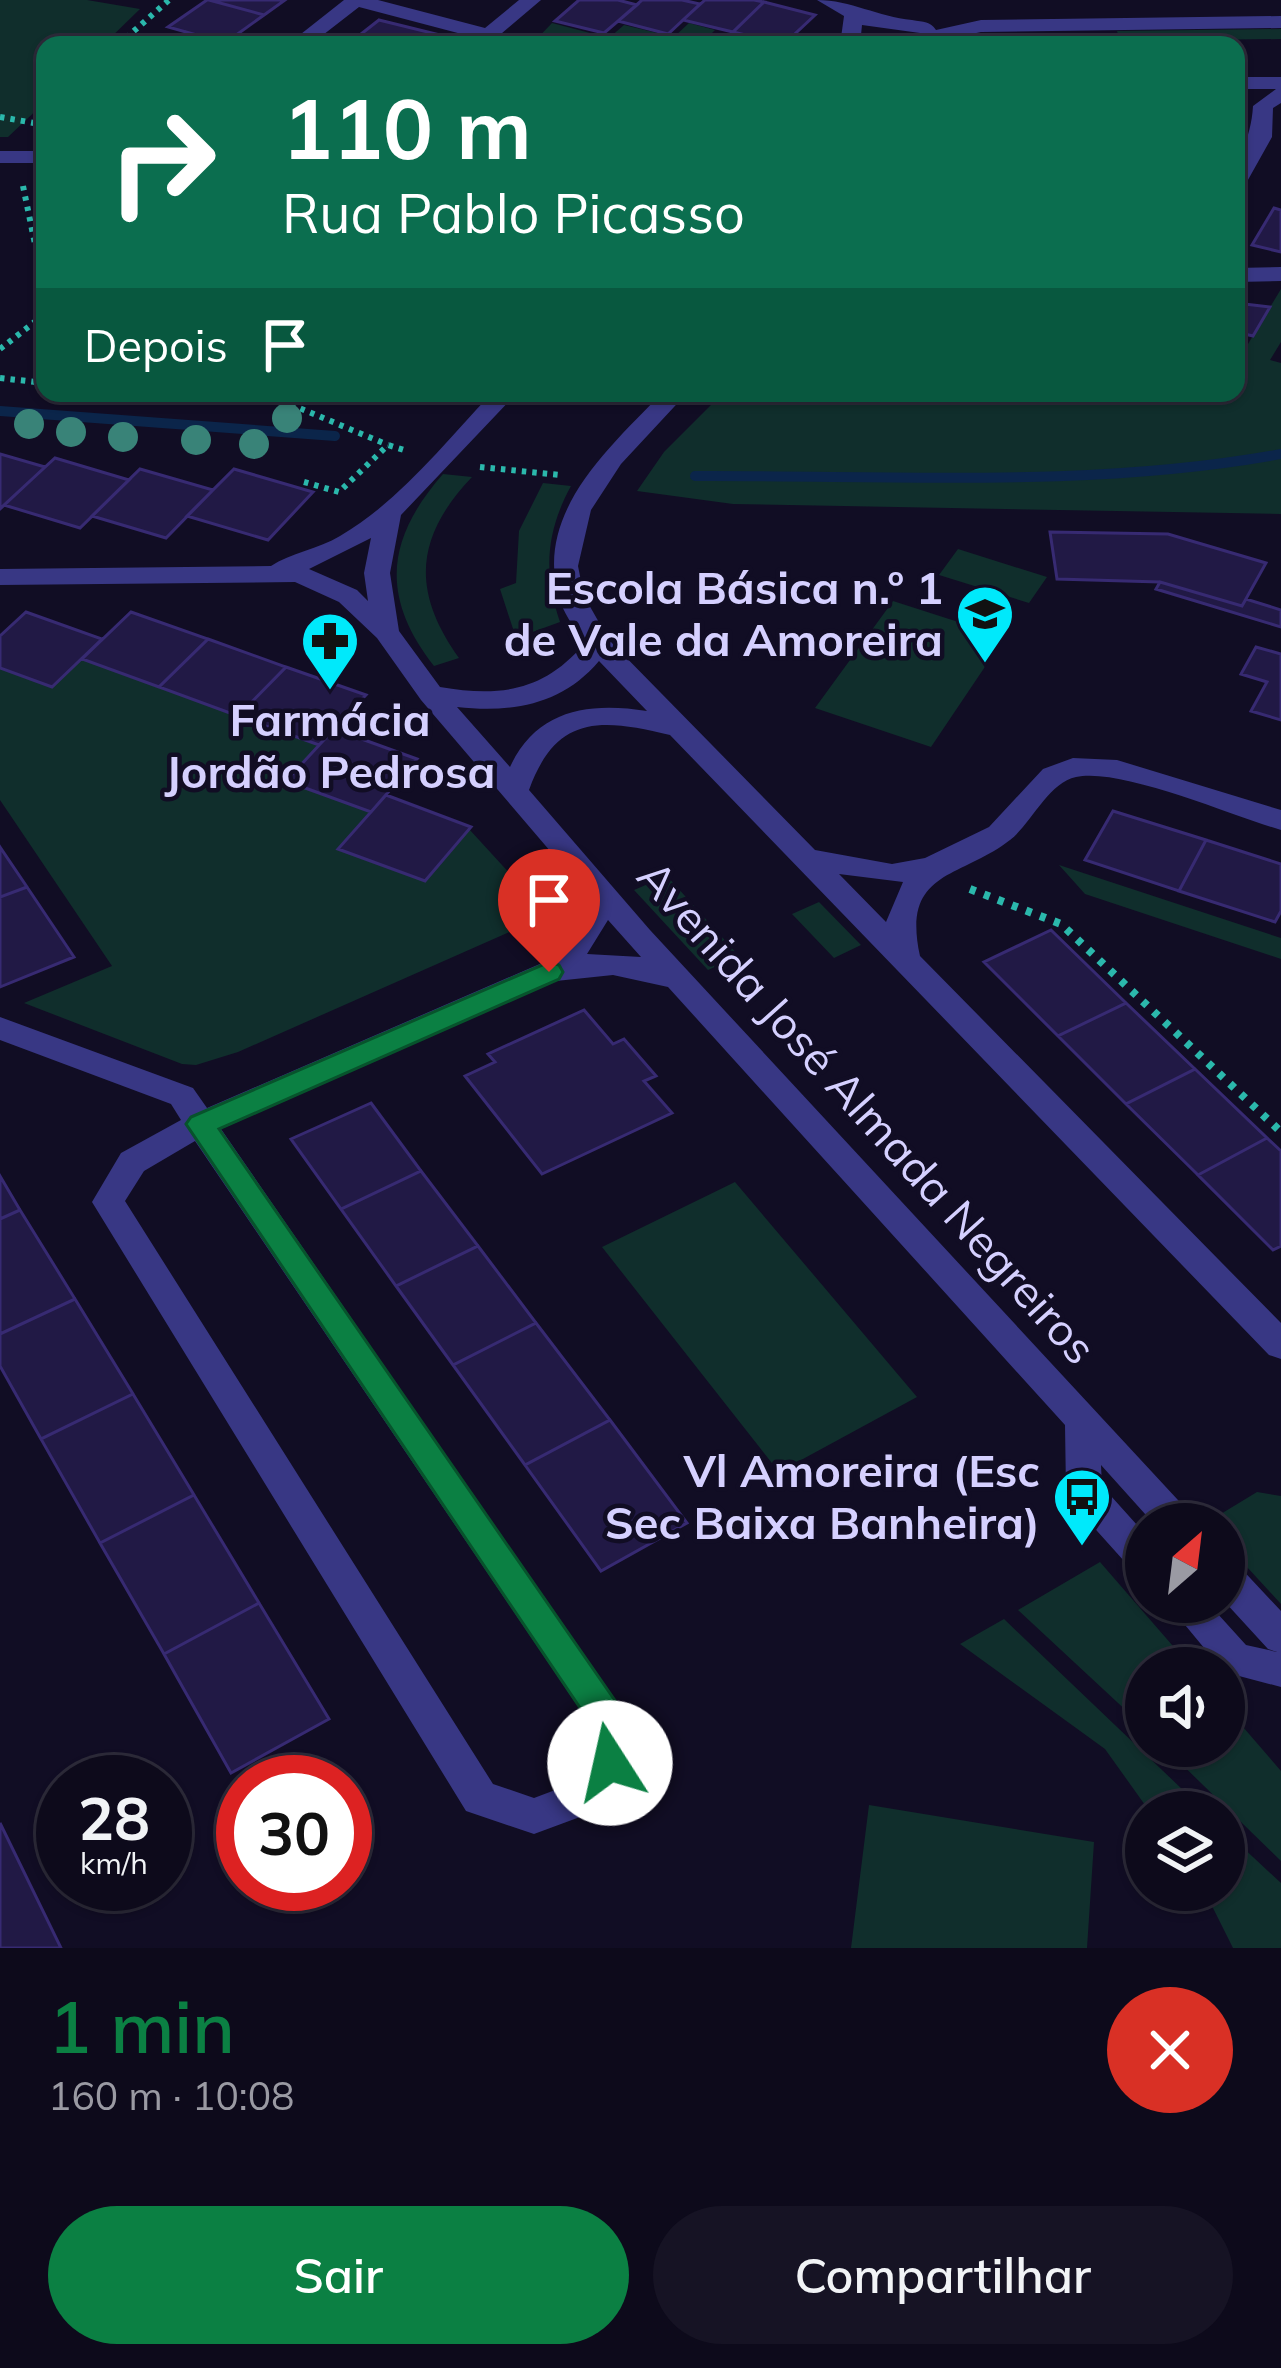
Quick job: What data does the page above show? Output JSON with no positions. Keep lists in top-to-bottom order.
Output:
{
  "streets": {
    "street": ["Avenida José Almada Negreiros"]
  },
  "places": {
    "school or university": ["Escola Básica n.º 1 de Vale da Amoreira"],
    "pharmacy": ["Farmácia Jordão Pedrosa"],
    "bus stop": ["Vl Amoreira (Esc Sec Baixa Banheira)"]
  },
  "north": "top right",
  "page": {
    "turn": ["110 m", "Rua Pablo Picasso"],
    "then": "Depois",
    "speed": "28 km/h",
    "limit": "30",
    "heading": ["1 min", "160 m · 10:08"],
    "buttons": ["Sair", "Compartilhar"]
  }
}
